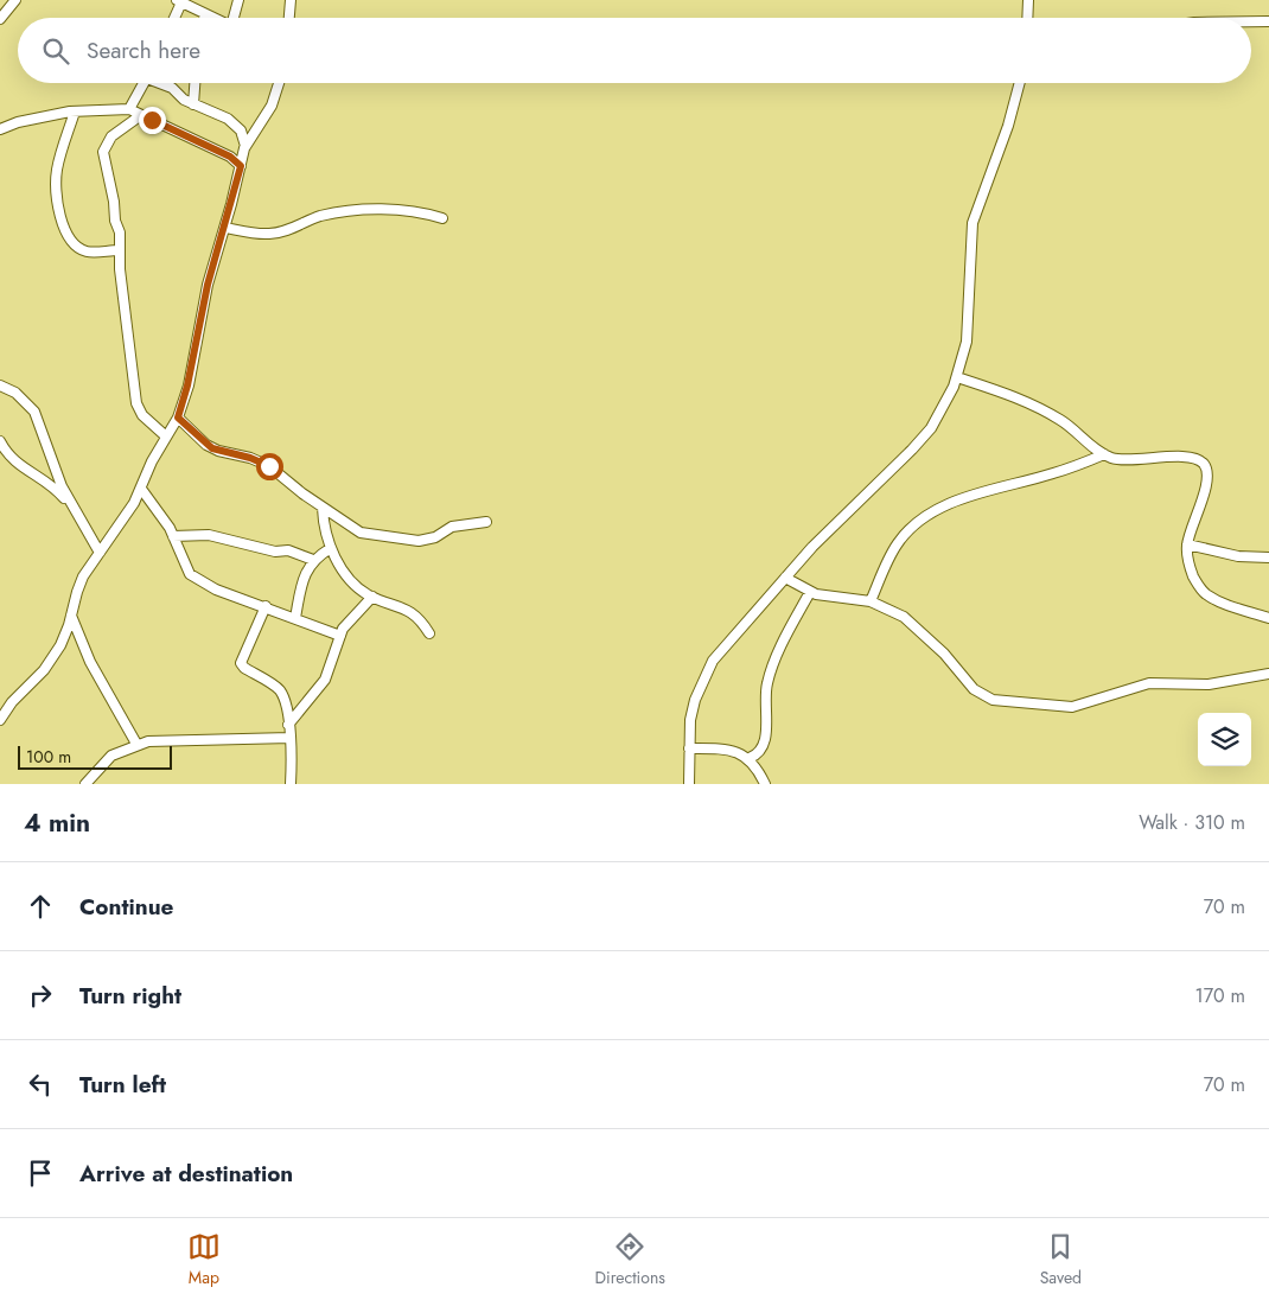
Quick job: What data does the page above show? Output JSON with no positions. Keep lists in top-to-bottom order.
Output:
{
  "scale_bar": "100 m",
  "page": {
    "search": "Search here",
    "scale": "100 m",
    "heading": ["4 min", "Walk · 310 m"],
    "list": [
      ["Continue", "70 m"],
      ["Turn right", "170 m"],
      ["Turn left", "70 m"],
      "Arrive at destination"
    ],
    "nav": ["Map", "Directions", "Saved"]
  }
}
